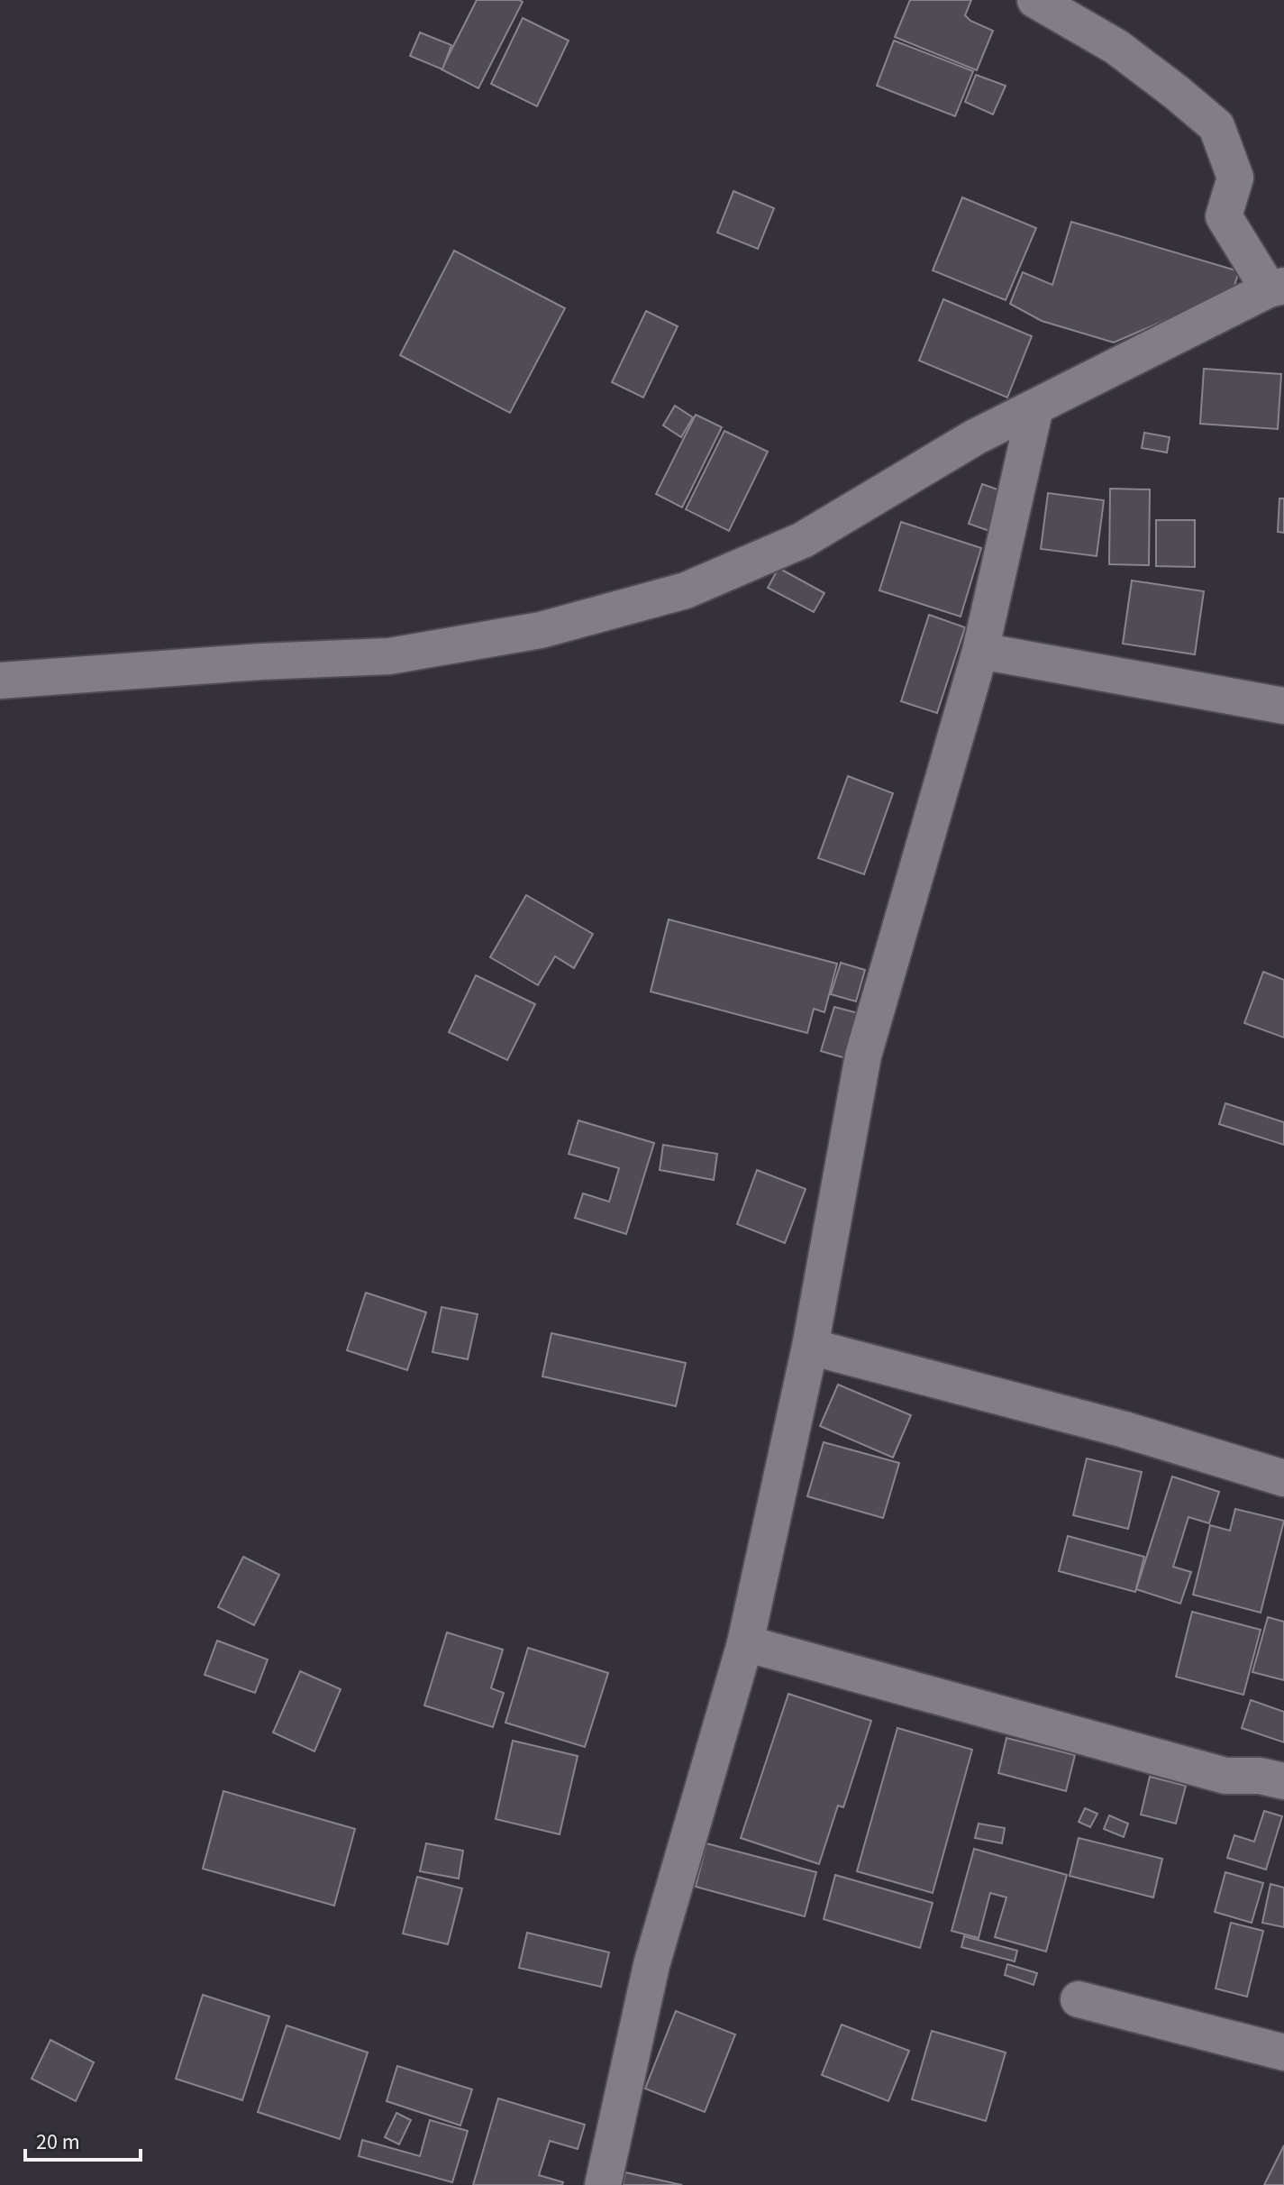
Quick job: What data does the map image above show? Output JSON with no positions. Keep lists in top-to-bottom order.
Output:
{
  "scale_bar": "20 m"
}
